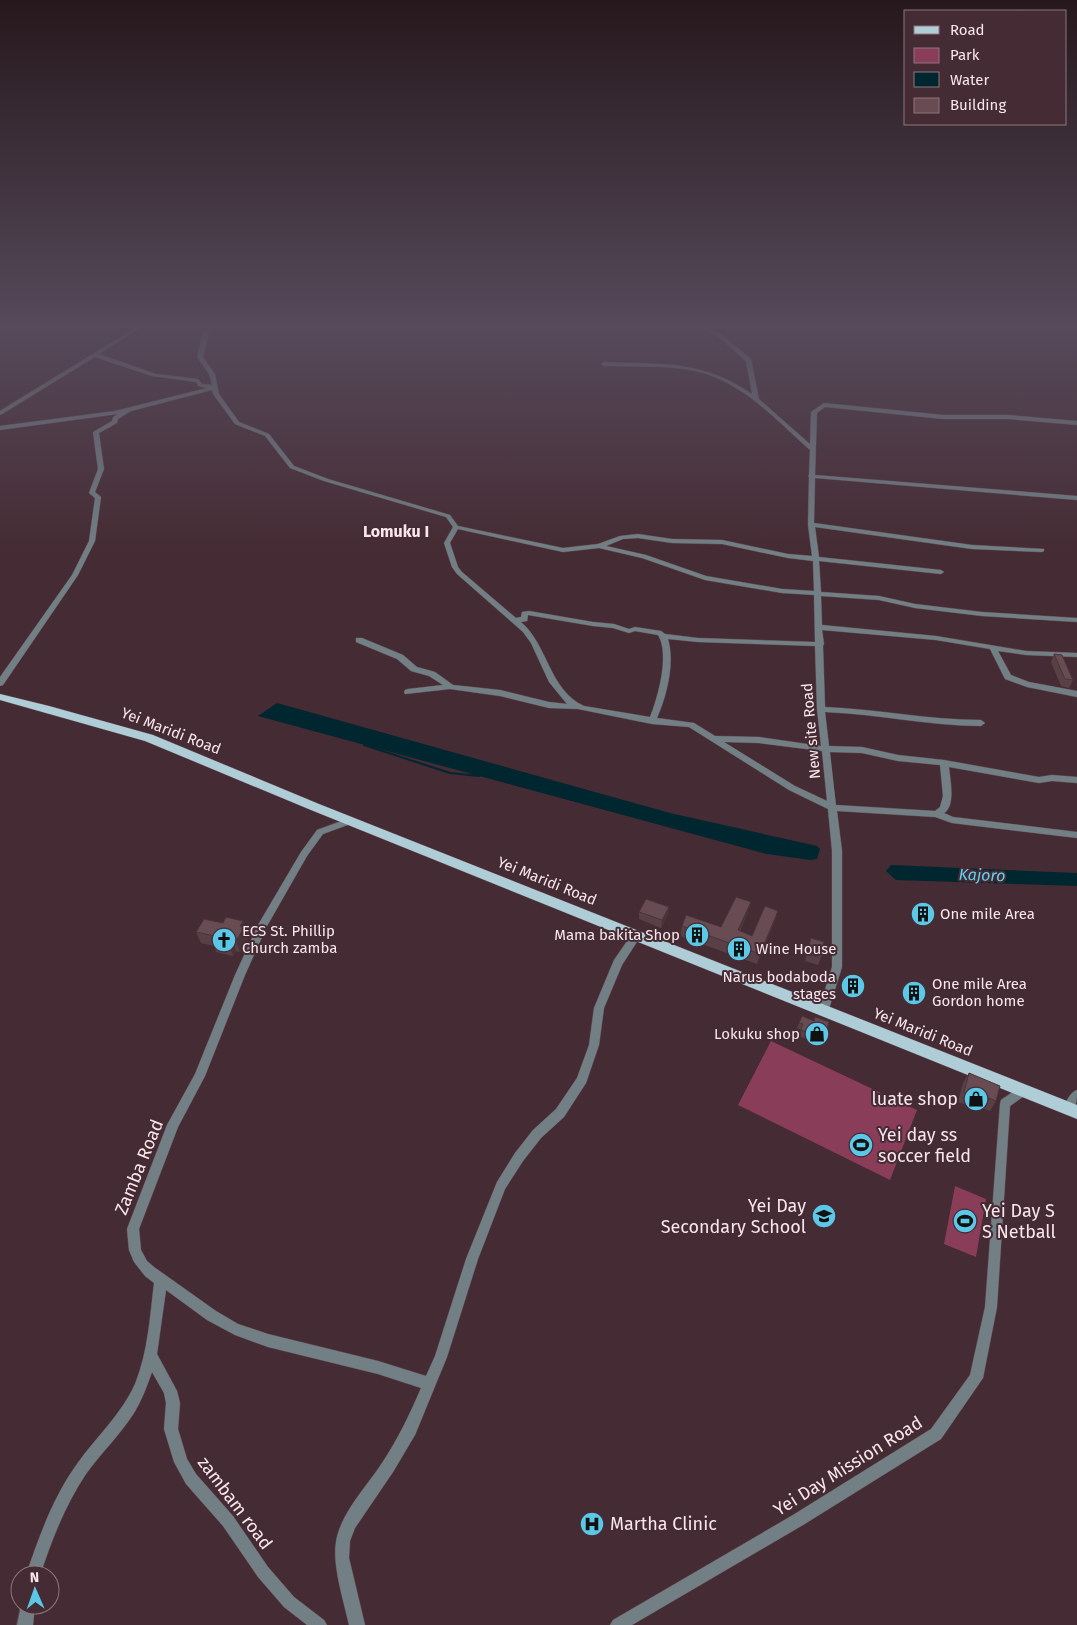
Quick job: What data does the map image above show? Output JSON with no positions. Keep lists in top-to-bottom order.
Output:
{
  "streets": {
    "main road": ["Yei Maridi Road"],
    "street": [
      "New site Road",
      "Zamba Road",
      "Yei Day Mission Road",
      "zambam road"
    ]
  },
  "crossings": [
    ["Yei Maridi Road", "New site Road"],
    ["Yei Maridi Road", "Zamba Road"],
    ["Yei Maridi Road", "Yei Day Mission Road"]
  ],
  "districts": ["Lomuku I"],
  "water": ["Kajoro"],
  "places": {
    "building": [
      "One mile Area",
      "Mama bakita Shop",
      "Wine House",
      "Narus bodaboda stages",
      "One mile Area Gordon home"
    ],
    "church": ["ECS St. Phillip Church zamba"],
    "shop": ["Lokuku shop", "luate shop"],
    "sports": ["Yei day ss soccer field", "Yei Day S S Netball"],
    "school or university": ["Yei Day Secondary School"],
    "hospital": ["Martha Clinic"]
  },
  "legend": [
    "Road",
    "Park",
    "Water",
    "Building"
  ],
  "north": "top"
}
